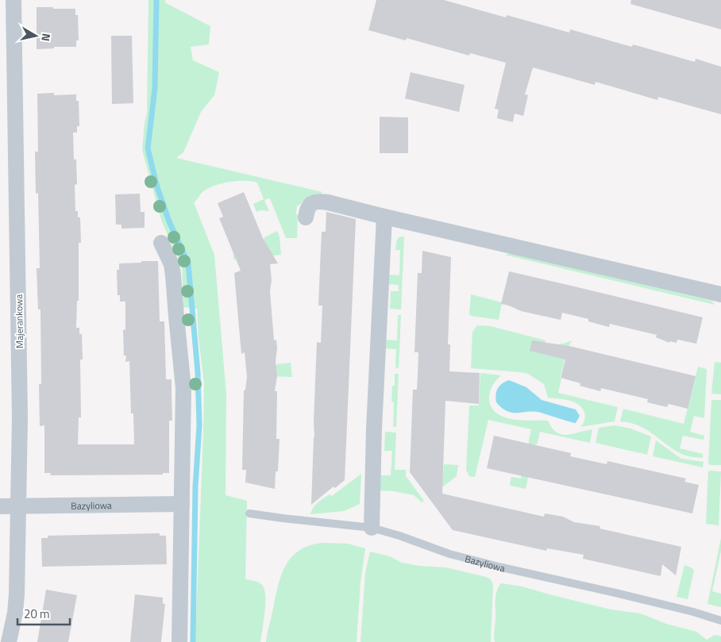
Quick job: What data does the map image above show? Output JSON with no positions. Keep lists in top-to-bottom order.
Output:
{
  "streets": {
    "street": ["Majerankowa", "Bazyliowa"]
  },
  "crossings": [
    ["Majerankowa", "Bazyliowa"]
  ],
  "scale_bar": "20 m",
  "north": "right"
}
